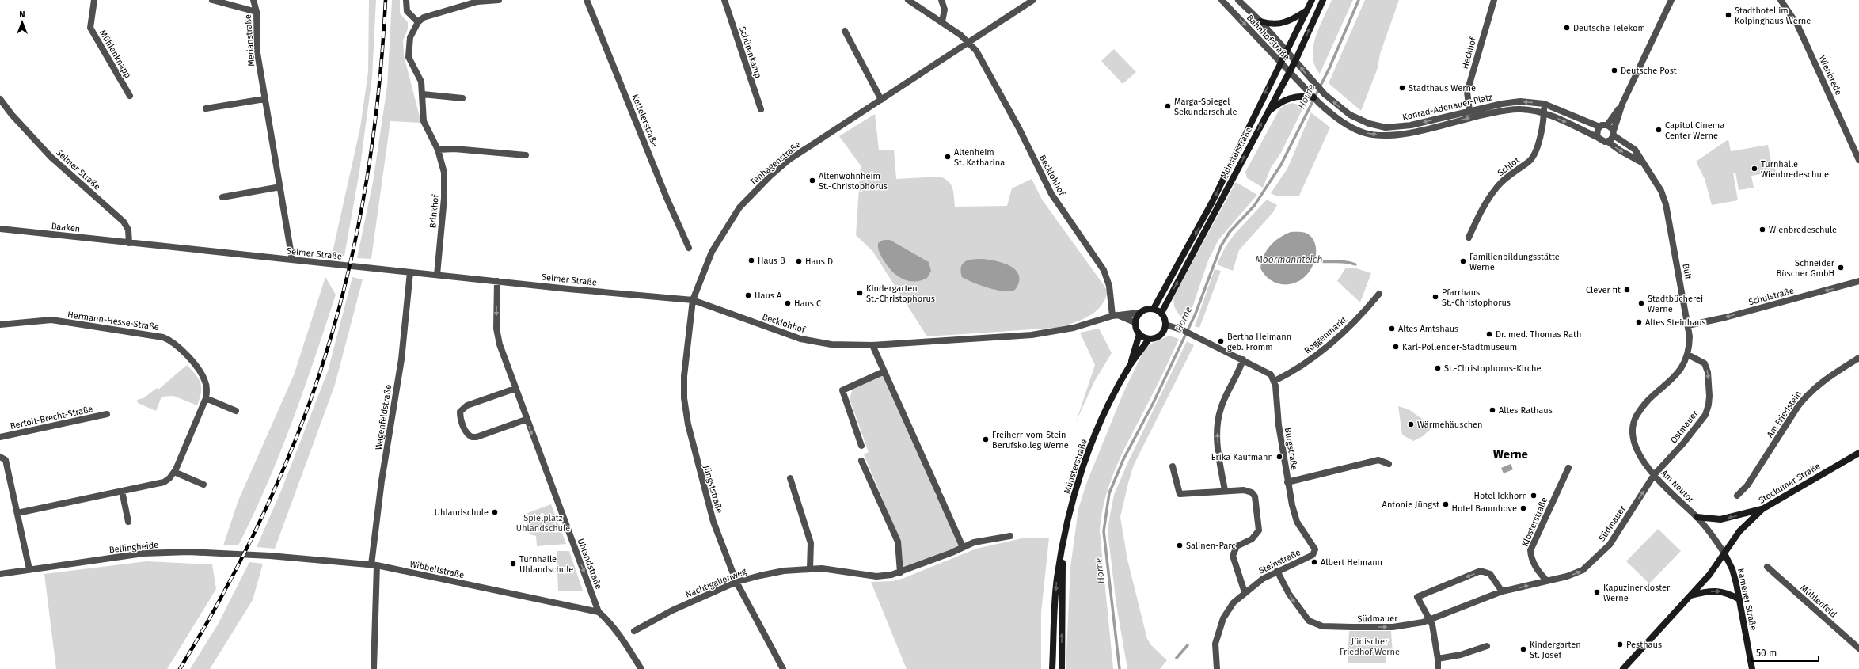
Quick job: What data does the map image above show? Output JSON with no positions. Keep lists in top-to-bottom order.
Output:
{
  "streets": {
    "main road": ["Münsterstraße", "Stockumer Straße", "Kamener Straße"],
    "street": [
      "Bahnhofstraße",
      "Merianstraße",
      "Schürenkamp",
      "Heckhof",
      "Mühlenknapp",
      "Wienbrede",
      "Konrad-Adenauer-Platz",
      "Kettelerstraße",
      "Tenhagenstraße",
      "Schlot",
      "Selmer Straße",
      "Becklohhof",
      "Brinkhof",
      "Baaken",
      "Bült",
      "Schulstraße",
      "Hermann-Hesse-Straße",
      "Roggenmarkt",
      "Am Friedstein",
      "Bertolt-Brecht-Straße",
      "Wagenfeldstraße",
      "Ostmauer",
      "Burgstraße",
      "Am Neutor",
      "Jüngststraße",
      "Klosterstraße",
      "Südmauer",
      "Bellingheide",
      "Steinstraße",
      "Uhlandstraße",
      "Wibbeltstraße",
      "Nachtigallenweg",
      "Mühlenfeld"
    ]
  },
  "crossings": [
    ["Bahnhofstraße", "Konrad-Adenauer-Platz"],
    ["Bahnhofstraße", "Münsterstraße"],
    ["Merianstraße", "Selmer Straße"],
    ["Heckhof", "Konrad-Adenauer-Platz"],
    ["Konrad-Adenauer-Platz", "Münsterstraße"],
    ["Konrad-Adenauer-Platz", "Schlot"],
    ["Konrad-Adenauer-Platz", "Bült"],
    ["Münsterstraße", "Becklohhof"],
    ["Tenhagenstraße", "Selmer Straße"],
    ["Tenhagenstraße", "Becklohhof"],
    ["Tenhagenstraße", "Jüngststraße"],
    ["Selmer Straße", "Becklohhof"],
    ["Selmer Straße", "Brinkhof"],
    ["Selmer Straße", "Baaken"],
    ["Selmer Straße", "Wagenfeldstraße"],
    ["Selmer Straße", "Jüngststraße"],
    ["Selmer Straße", "Uhlandstraße"],
    ["Becklohhof", "Jüngststraße"],
    ["Bült", "Schulstraße"],
    ["Bült", "Ostmauer"],
    ["Bült", "Am Neutor"],
    ["Roggenmarkt", "Burgstraße"],
    ["Wagenfeldstraße", "Wibbeltstraße"],
    ["Ostmauer", "Am Neutor"],
    ["Ostmauer", "Südmauer"],
    ["Burgstraße", "Steinstraße"],
    ["Stockumer Straße", "Am Neutor"],
    ["Stockumer Straße", "Kamener Straße"],
    ["Am Neutor", "Südmauer"],
    ["Am Neutor", "Kamener Straße"],
    ["Jüngststraße", "Nachtigallenweg"],
    ["Klosterstraße", "Südmauer"],
    ["Südmauer", "Steinstraße"],
    ["Bellingheide", "Wibbeltstraße"],
    ["Uhlandstraße", "Wibbeltstraße"]
  ],
  "one_way": [
    "Schulstraße",
    "Ostmauer",
    "Südmauer",
    "Uhlandstraße"
  ],
  "districts": ["Werne"],
  "water": ["Horne", "Moormannteich"],
  "parks": ["Spielplatz Uhlandschule", "Jüdischer Friedhof Werne"],
  "places": [
    "Stadthotel im Kolpinghaus Werne",
    "Deutsche Telekom",
    "Deutsche Post",
    "Stadthaus Werne",
    "Marga-Spiegel Sekundarschule",
    "Capitol Cinema Center Werne",
    "Altenheim St. Katharina",
    "Turnhalle Wienbredeschule",
    "Altenwohnheim St.-Christophorus",
    "Wienbredeschule",
    "Haus B",
    "Haus D",
    "Familienbildungsstätte Werne",
    "Schneider Büscher GmbH",
    "Clever fit",
    "Kindergarten St.-Christophorus",
    "Haus A",
    "Pfarrhaus St.-Christophorus",
    "Haus C",
    "Stadtbücherei Werne",
    "Altes Steinhaus",
    "Altes Amtshaus",
    "Dr. med. Thomas Rath",
    "Bertha Heimann geb. Fromm",
    "Karl-Pollender-Stadtmuseum",
    "St.-Christophorus-Kirche",
    "Altes Rathaus",
    "Wärmehäuschen",
    "Freiherr-vom-Stein Berufskolleg Werne",
    "Erika Kaufmann",
    "Hotel Ickhorn",
    "Antonie Jüngst",
    "Hotel Baumhove",
    "Uhlandschule",
    "Salinen-Parc",
    "Albert Heimann",
    "Turnhalle Uhlandschule",
    "Kapuzinerkloster Werne",
    "Pesthaus",
    "Kindergarten St. Josef"
  ],
  "scale_bar": "50 m",
  "north": "top"
}
